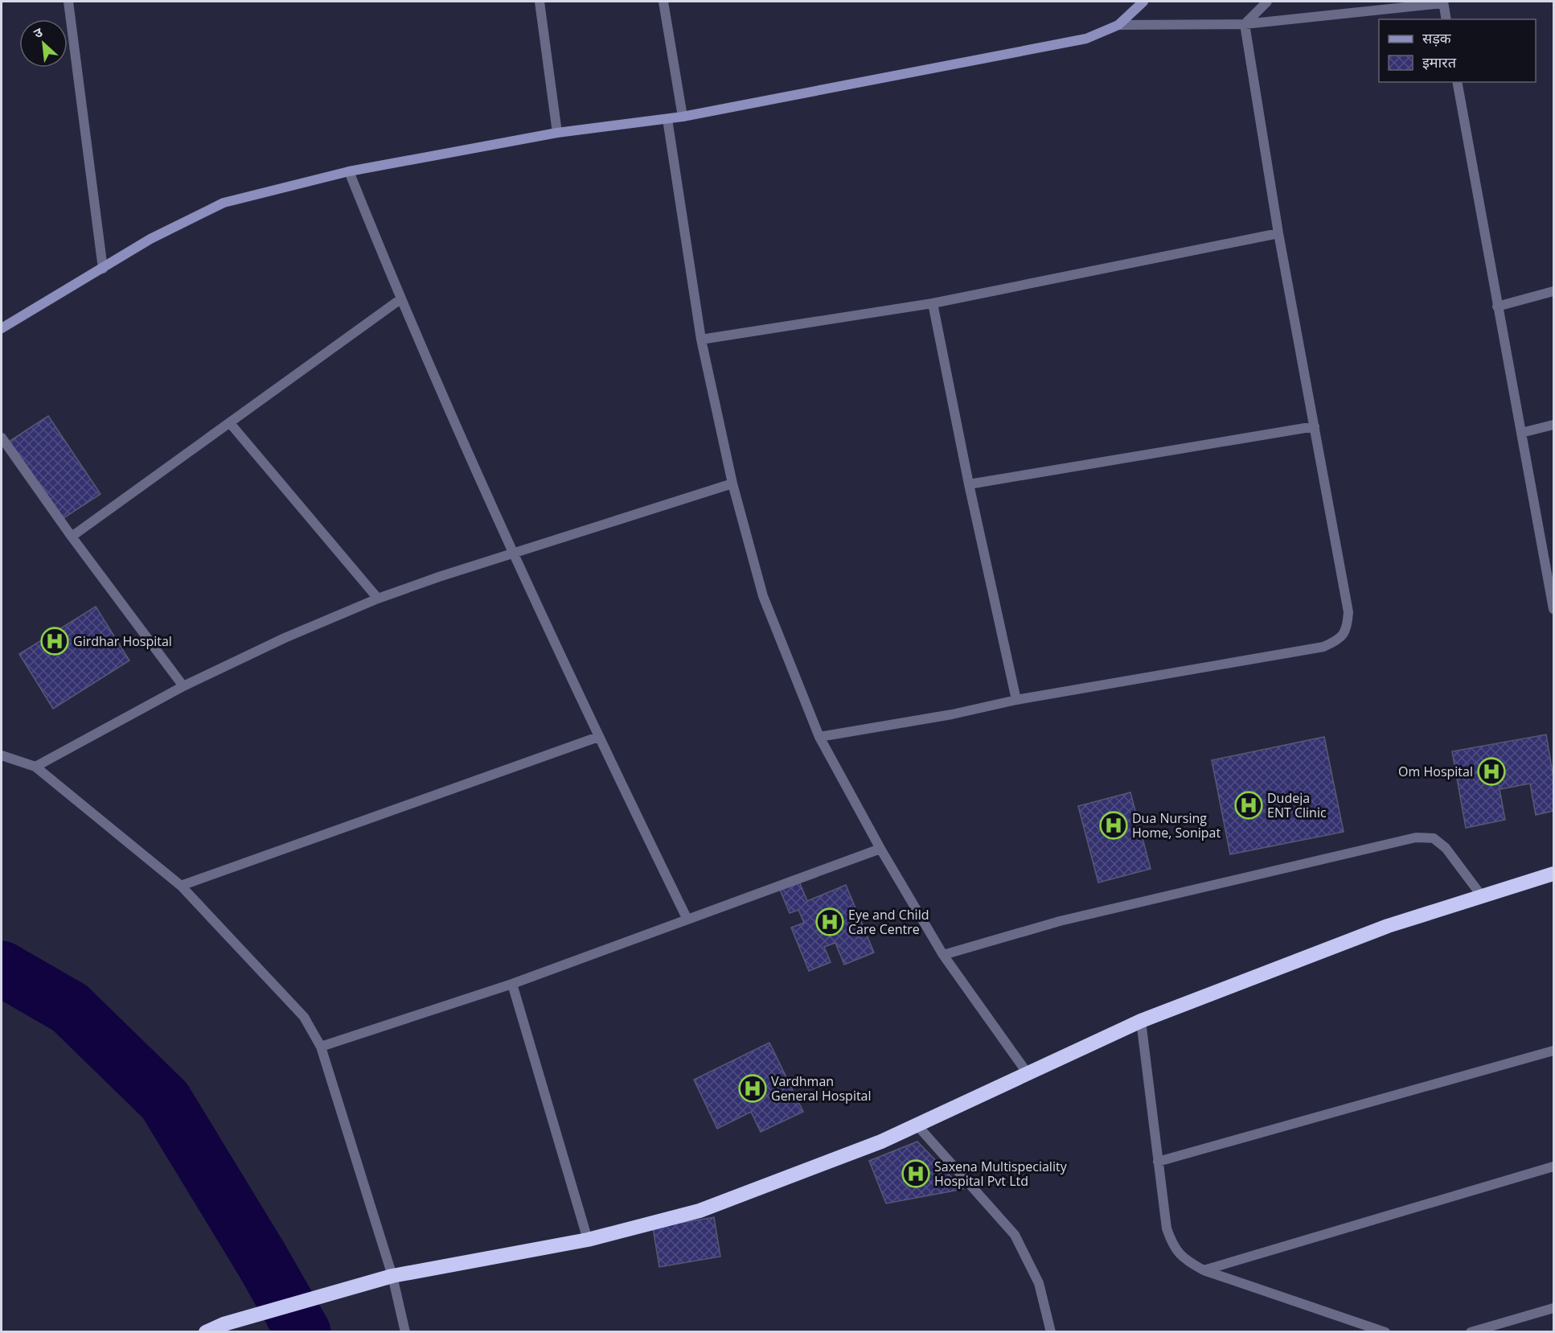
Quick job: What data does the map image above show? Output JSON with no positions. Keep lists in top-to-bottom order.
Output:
{
  "places": {
    "hospital": [
      "Girdhar Hospital",
      "Om Hospital",
      "Dudeja ENT Clinic",
      "Dua Nursing Home, Sonipat",
      "Eye and Child Care Centre",
      "Vardhman General Hospital",
      "Saxena Multispeciality Hospital Pvt Ltd"
    ]
  },
  "legend": ["सड़क", "इमारत"],
  "north": "top left"
}
